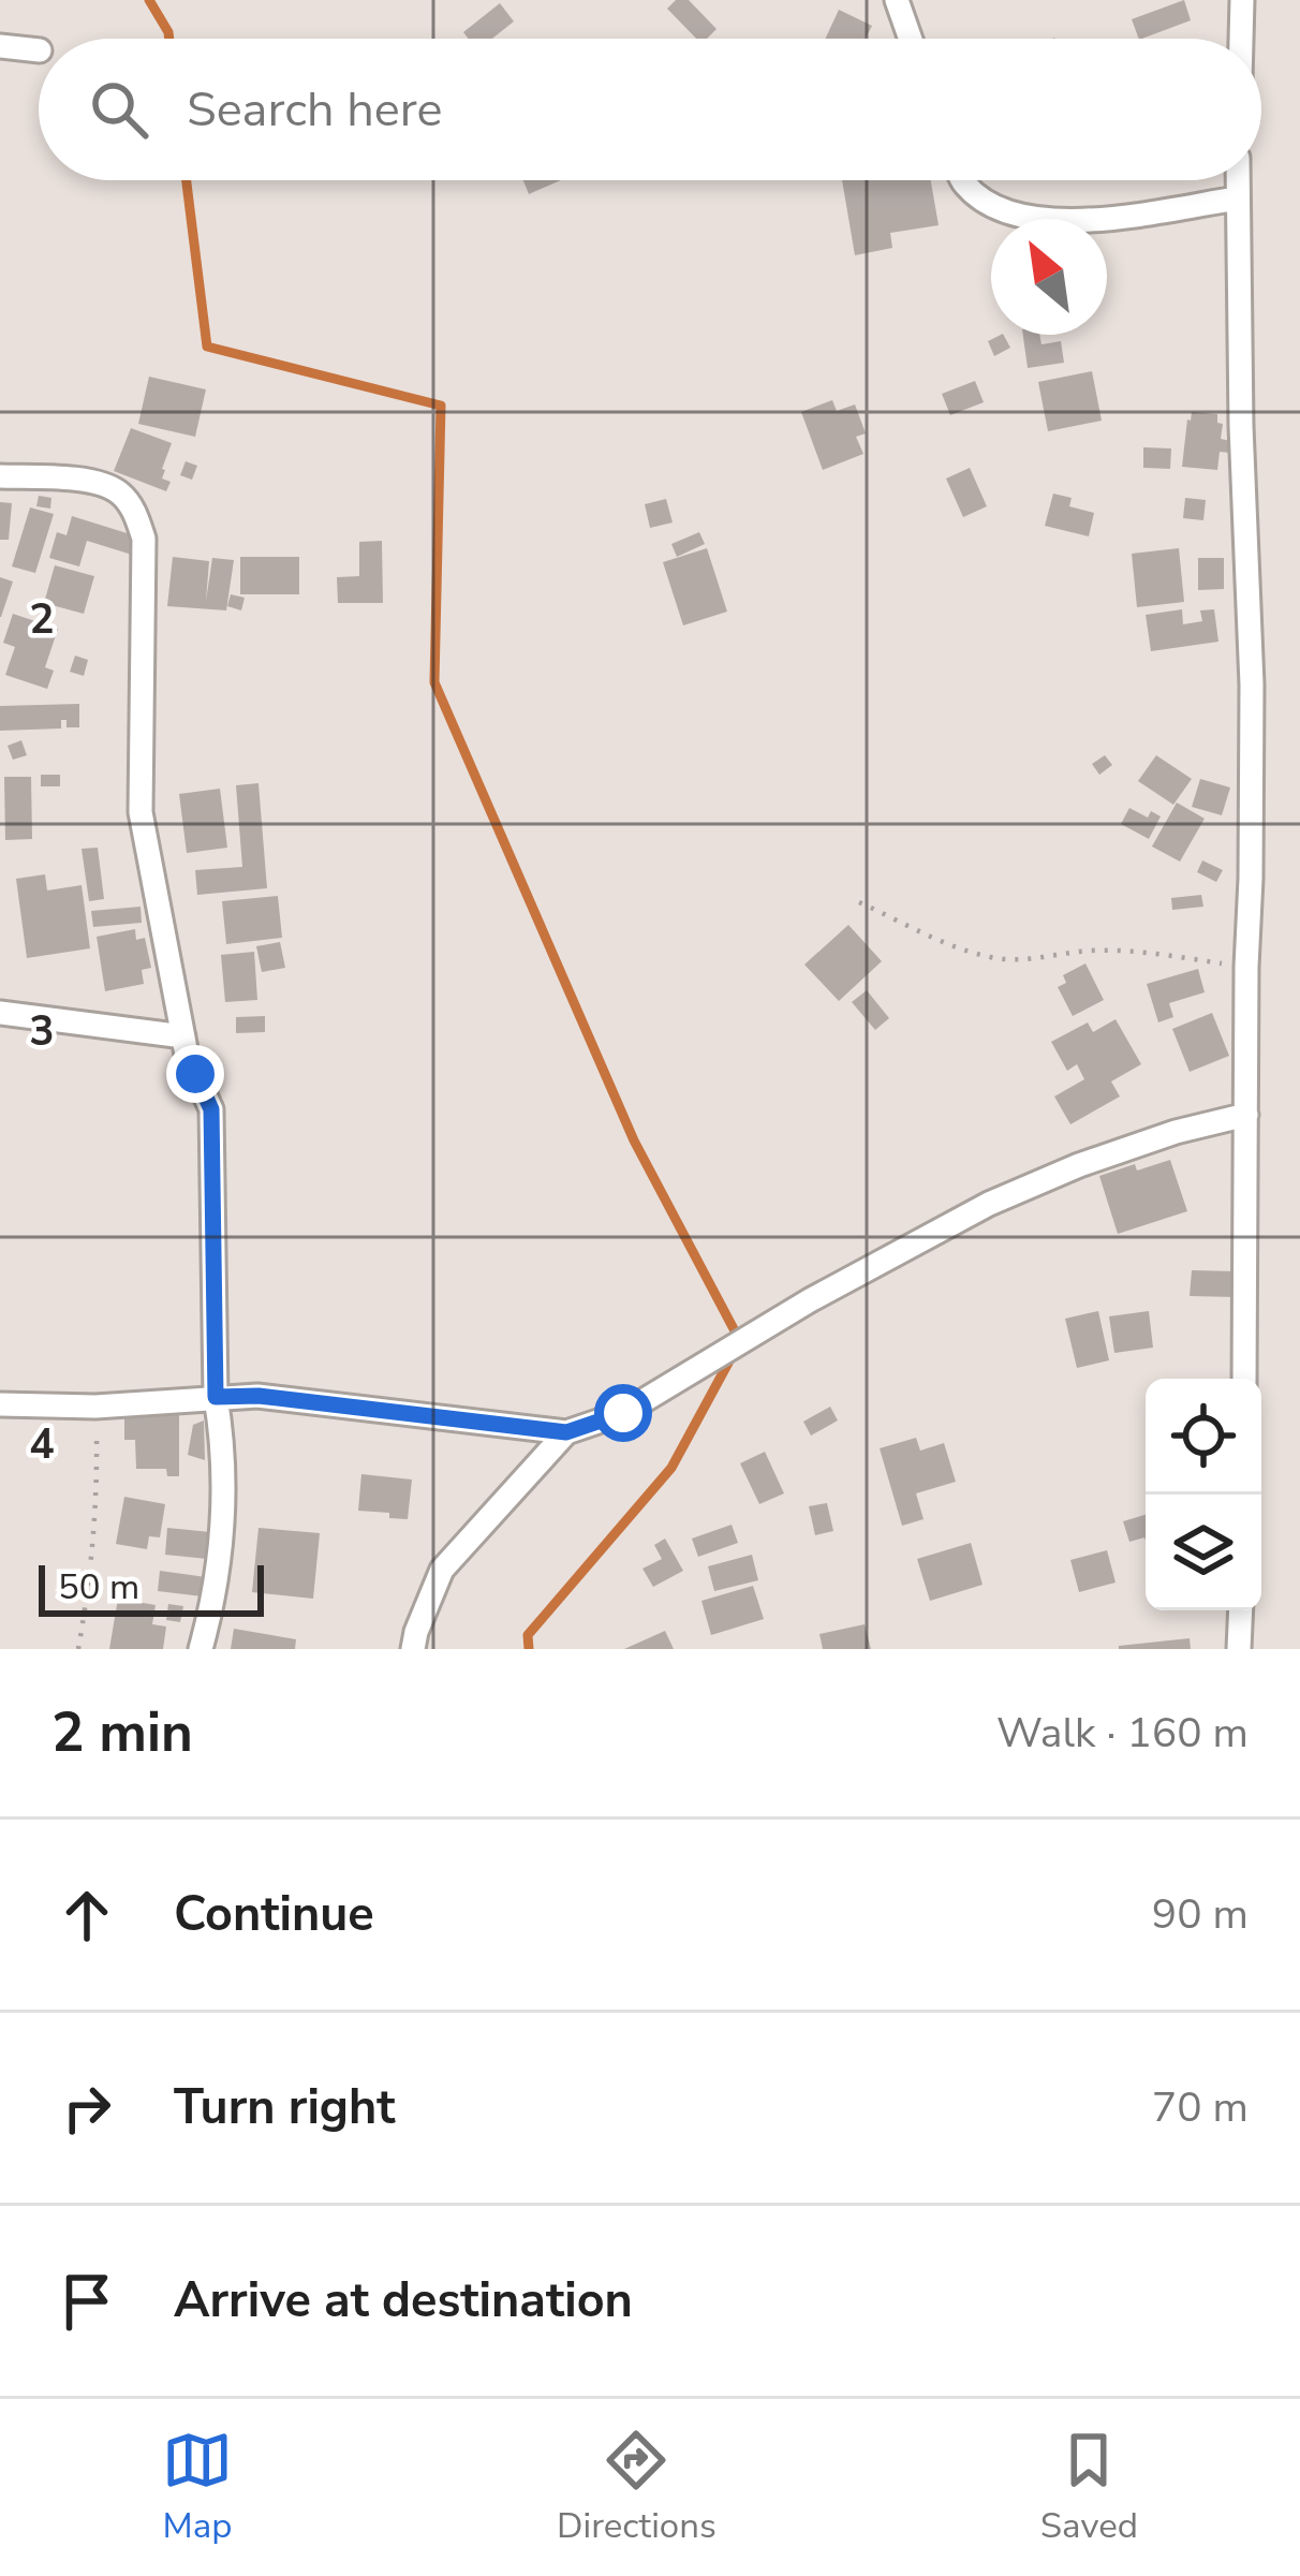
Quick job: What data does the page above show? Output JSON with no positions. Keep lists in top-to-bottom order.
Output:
{
  "scale_bar": "50 m",
  "north": "top left",
  "page": {
    "search": "Search here",
    "scale": "50 m",
    "heading": ["2 min", "Walk · 160 m"],
    "list": [
      ["Continue", "90 m"],
      ["Turn right", "70 m"],
      "Arrive at destination"
    ],
    "nav": ["Map", "Directions", "Saved"]
  },
  "grid": {
    "rows": ["2", "3", "4"]
  }
}
